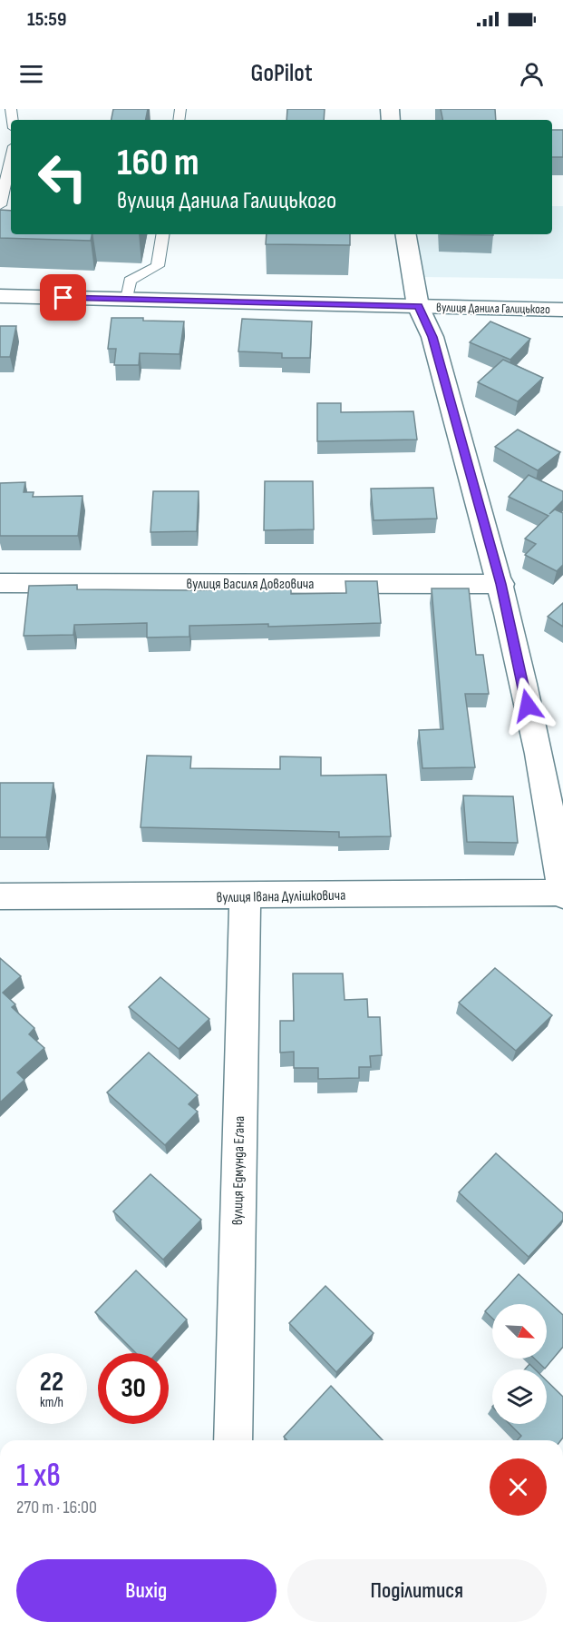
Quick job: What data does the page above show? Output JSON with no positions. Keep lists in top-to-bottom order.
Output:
{
  "streets": {
    "street": [
      "вулиця Данила Галицького",
      "вулиця Василя Довговича",
      "вулиця Івана Дулішковича",
      "вулиця Едмунда Еґана"
    ]
  },
  "crossings": [
    ["вулиця Івана Дулішковича", "вулиця Едмунда Еґана"]
  ],
  "north": "bottom right",
  "page": {
    "status": "15:59",
    "header": "GoPilot",
    "turn": ["160 m", "вулиця Данила Галицького"],
    "speed": "22 km/h",
    "limit": "30",
    "heading": ["1 хв", "270 m · 16:00"],
    "buttons": ["Вихід", "Поділитися"]
  }
}
